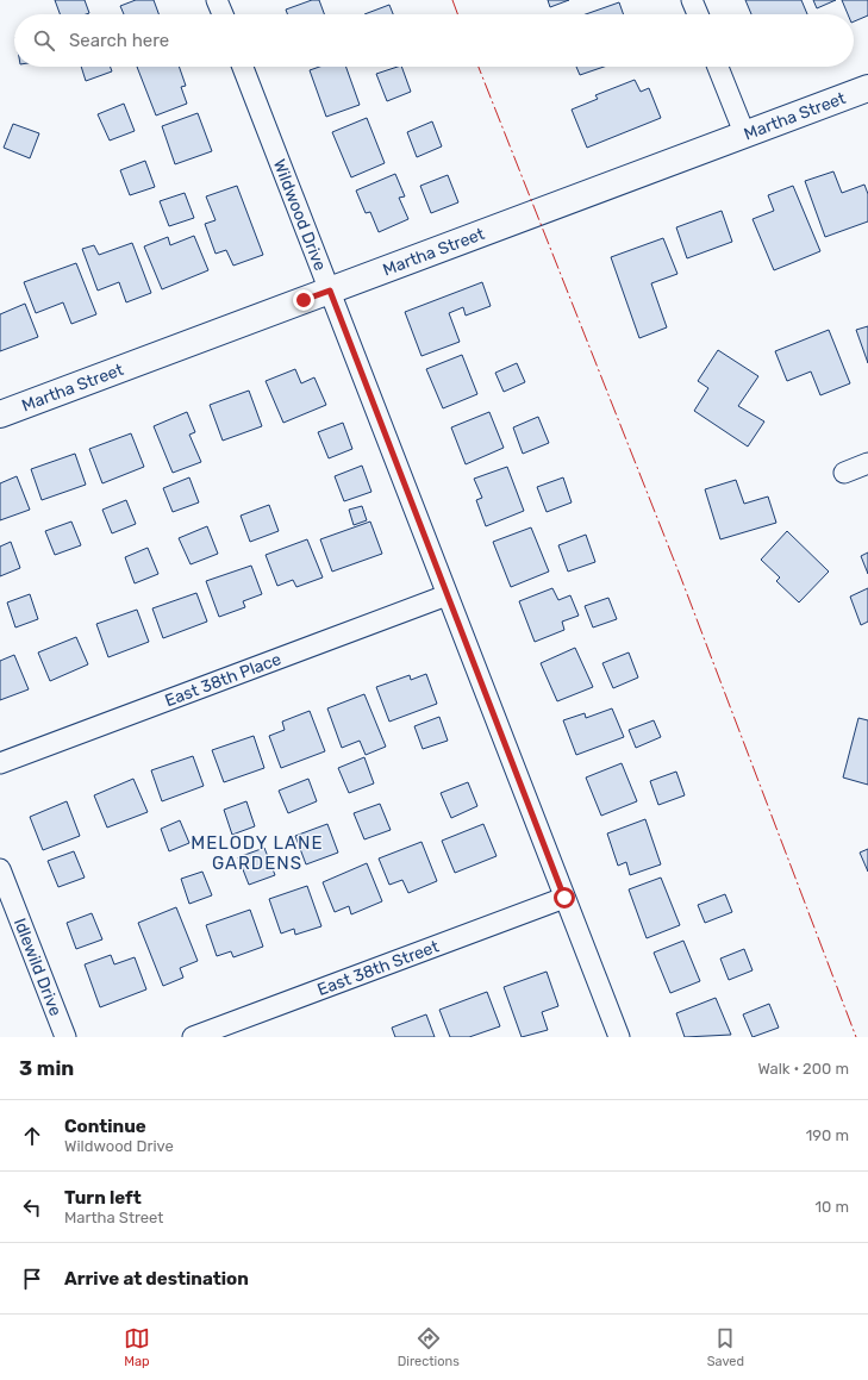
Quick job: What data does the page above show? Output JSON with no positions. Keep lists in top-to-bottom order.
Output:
{
  "streets": {
    "street": [
      "Martha Street",
      "Wildwood Drive",
      "East 38th Place",
      "Idlewild Drive",
      "East 38th Street"
    ]
  },
  "crossings": [
    ["Martha Street", "Wildwood Drive"],
    ["Wildwood Drive", "East 38th Place"],
    ["Wildwood Drive", "East 38th Street"]
  ],
  "districts": ["MELODY LANE GARDENS"],
  "page": {
    "search": "Search here",
    "heading": ["3 min", "Walk · 200 m"],
    "list": [
      ["Continue", "Wildwood Drive", "190 m"],
      ["Turn left", "Martha Street", "10 m"],
      "Arrive at destination"
    ],
    "nav": ["Map", "Directions", "Saved"]
  }
}
